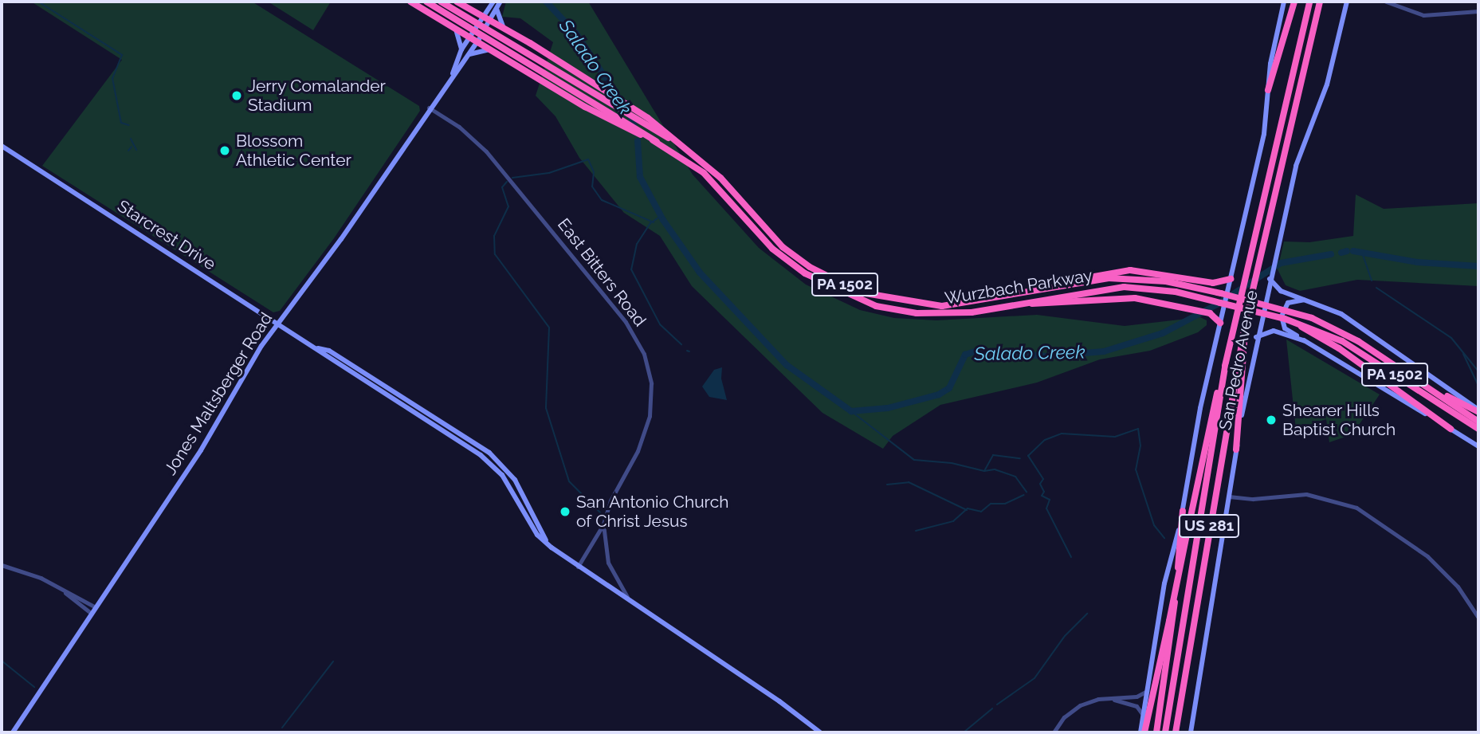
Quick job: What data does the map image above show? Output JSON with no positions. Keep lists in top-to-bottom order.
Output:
{
  "streets": {
    "highway": ["PA 1502", "Wurzbach Parkway", "US 281"],
    "main road": ["Starcrest Drive", "San Pedro Avenue", "Jones Maltsberger Road"],
    "street": ["East Bitters Road"]
  },
  "crossings": [
    ["Starcrest Drive", "Jones Maltsberger Road"],
    ["East Bitters Road", "Jones Maltsberger Road"]
  ],
  "water": ["Salado Creek"],
  "places": [
    "Jerry Comalander Stadium",
    "Blossom Athletic Center",
    "Shearer Hills Baptist Church",
    "San Antonio Church of Christ Jesus"
  ]
}
